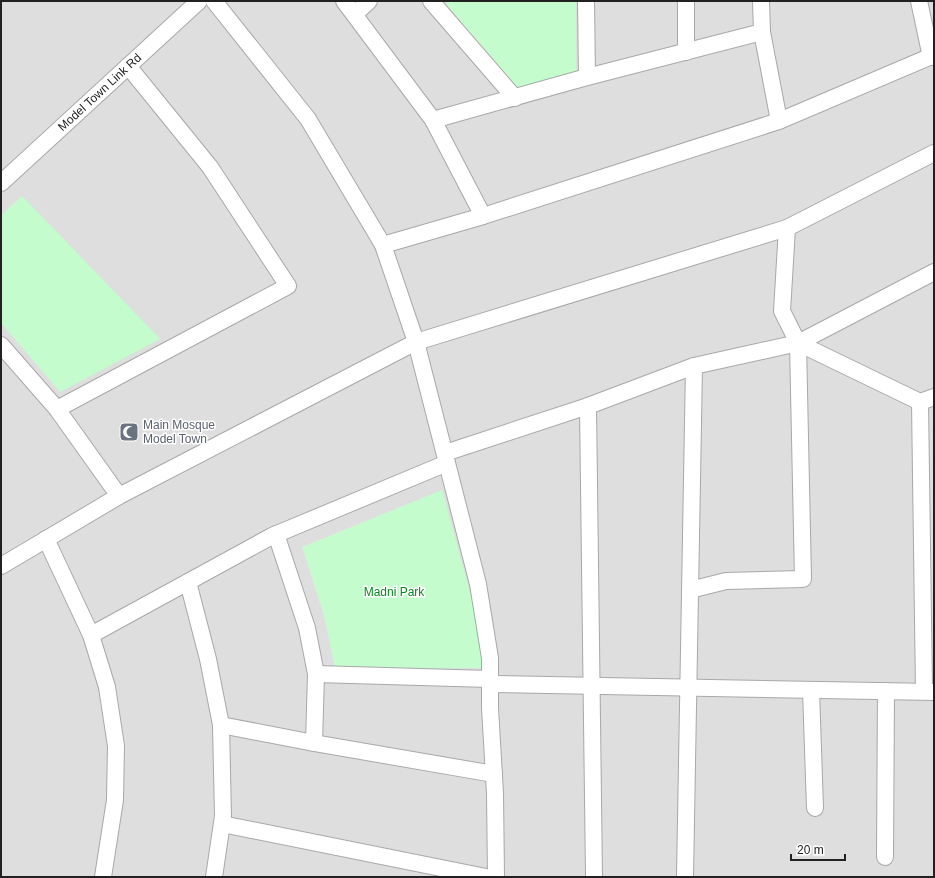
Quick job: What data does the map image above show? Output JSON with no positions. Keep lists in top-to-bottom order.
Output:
{
  "streets": {
    "street": ["Model Town Link Rd"]
  },
  "parks": ["Madni Park"],
  "places": {
    "mosque": ["Main Mosque Model Town"]
  },
  "scale_bar": "20 m"
}
